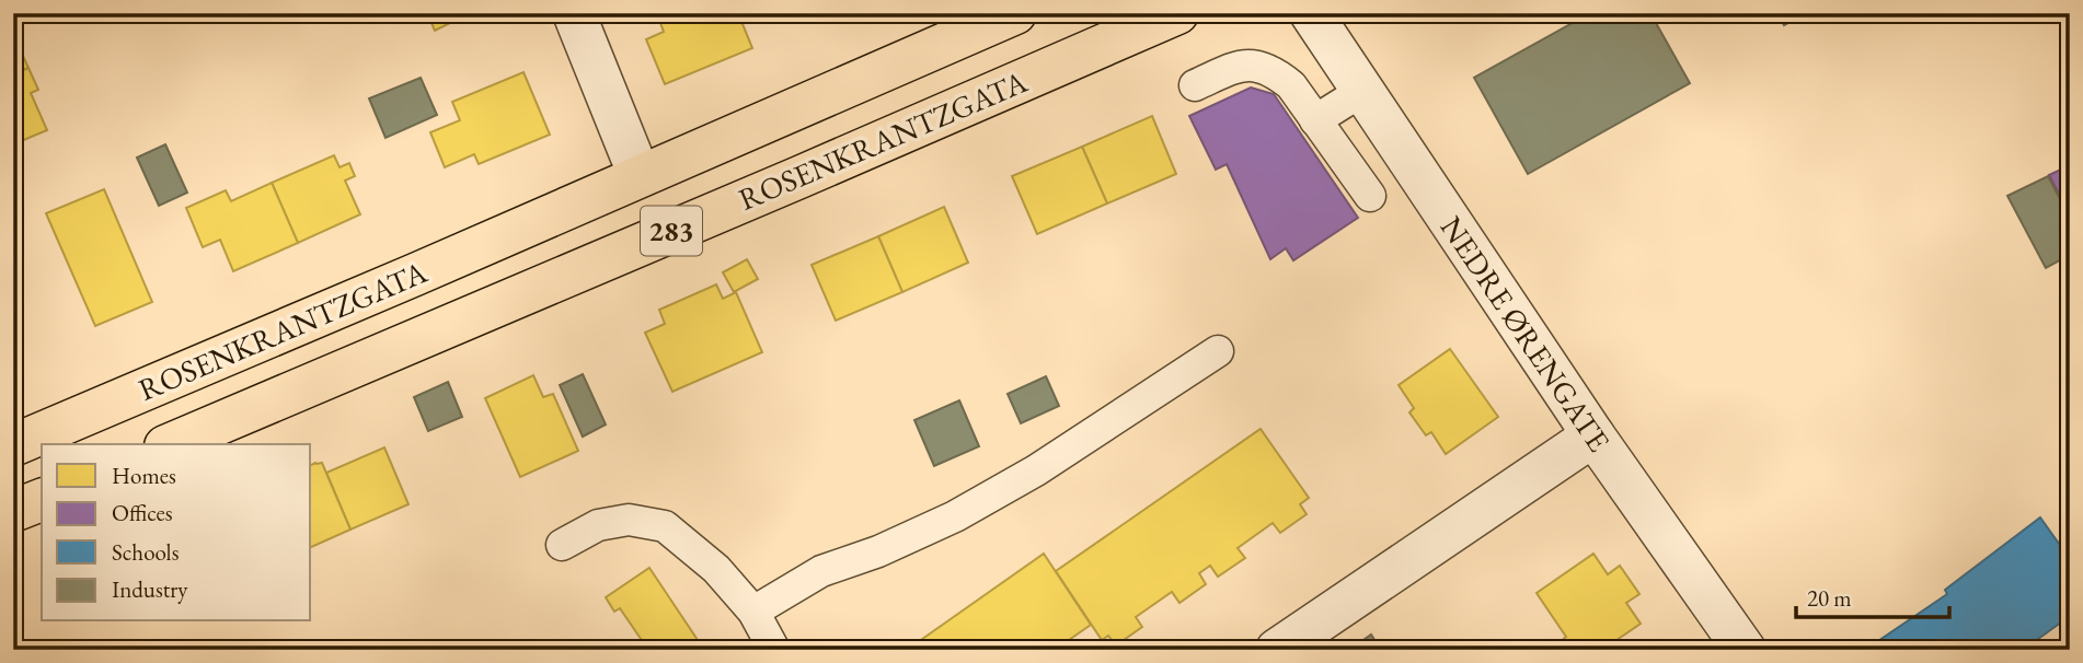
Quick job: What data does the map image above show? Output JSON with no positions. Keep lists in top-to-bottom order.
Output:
{
  "streets": {
    "main road": ["ROSENKRANTZGATA", "283"],
    "street": ["NEDRE ØRENGATE"]
  },
  "legend": [
    "Homes",
    "Offices",
    "Schools",
    "Industry"
  ],
  "scale_bar": "20 m"
}
